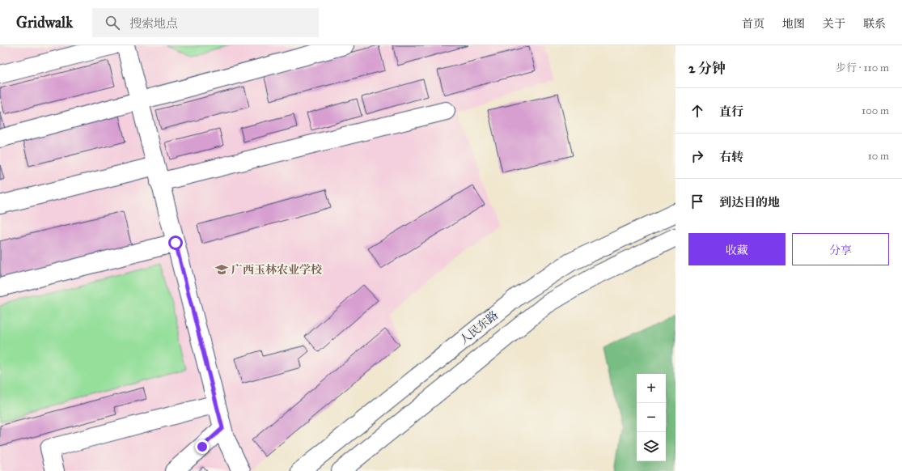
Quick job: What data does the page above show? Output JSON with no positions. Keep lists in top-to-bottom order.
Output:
{
  "streets": {
    "main road": ["人民东路"]
  },
  "places": {
    "school or university": ["广西玉林农业学校"]
  },
  "page": {
    "header": "Gridwalk",
    "search": "搜索地点",
    "nav": [
      "首页",
      "地图",
      "关于",
      "联系"
    ],
    "heading": ["2 分钟", "步行 · 110 m"],
    "list": [
      ["直行", "100 m"],
      ["右转", "10 m"],
      "到达目的地"
    ],
    "buttons": ["收藏", "分享"],
    "map_buttons": ["+", "−"]
  }
}
